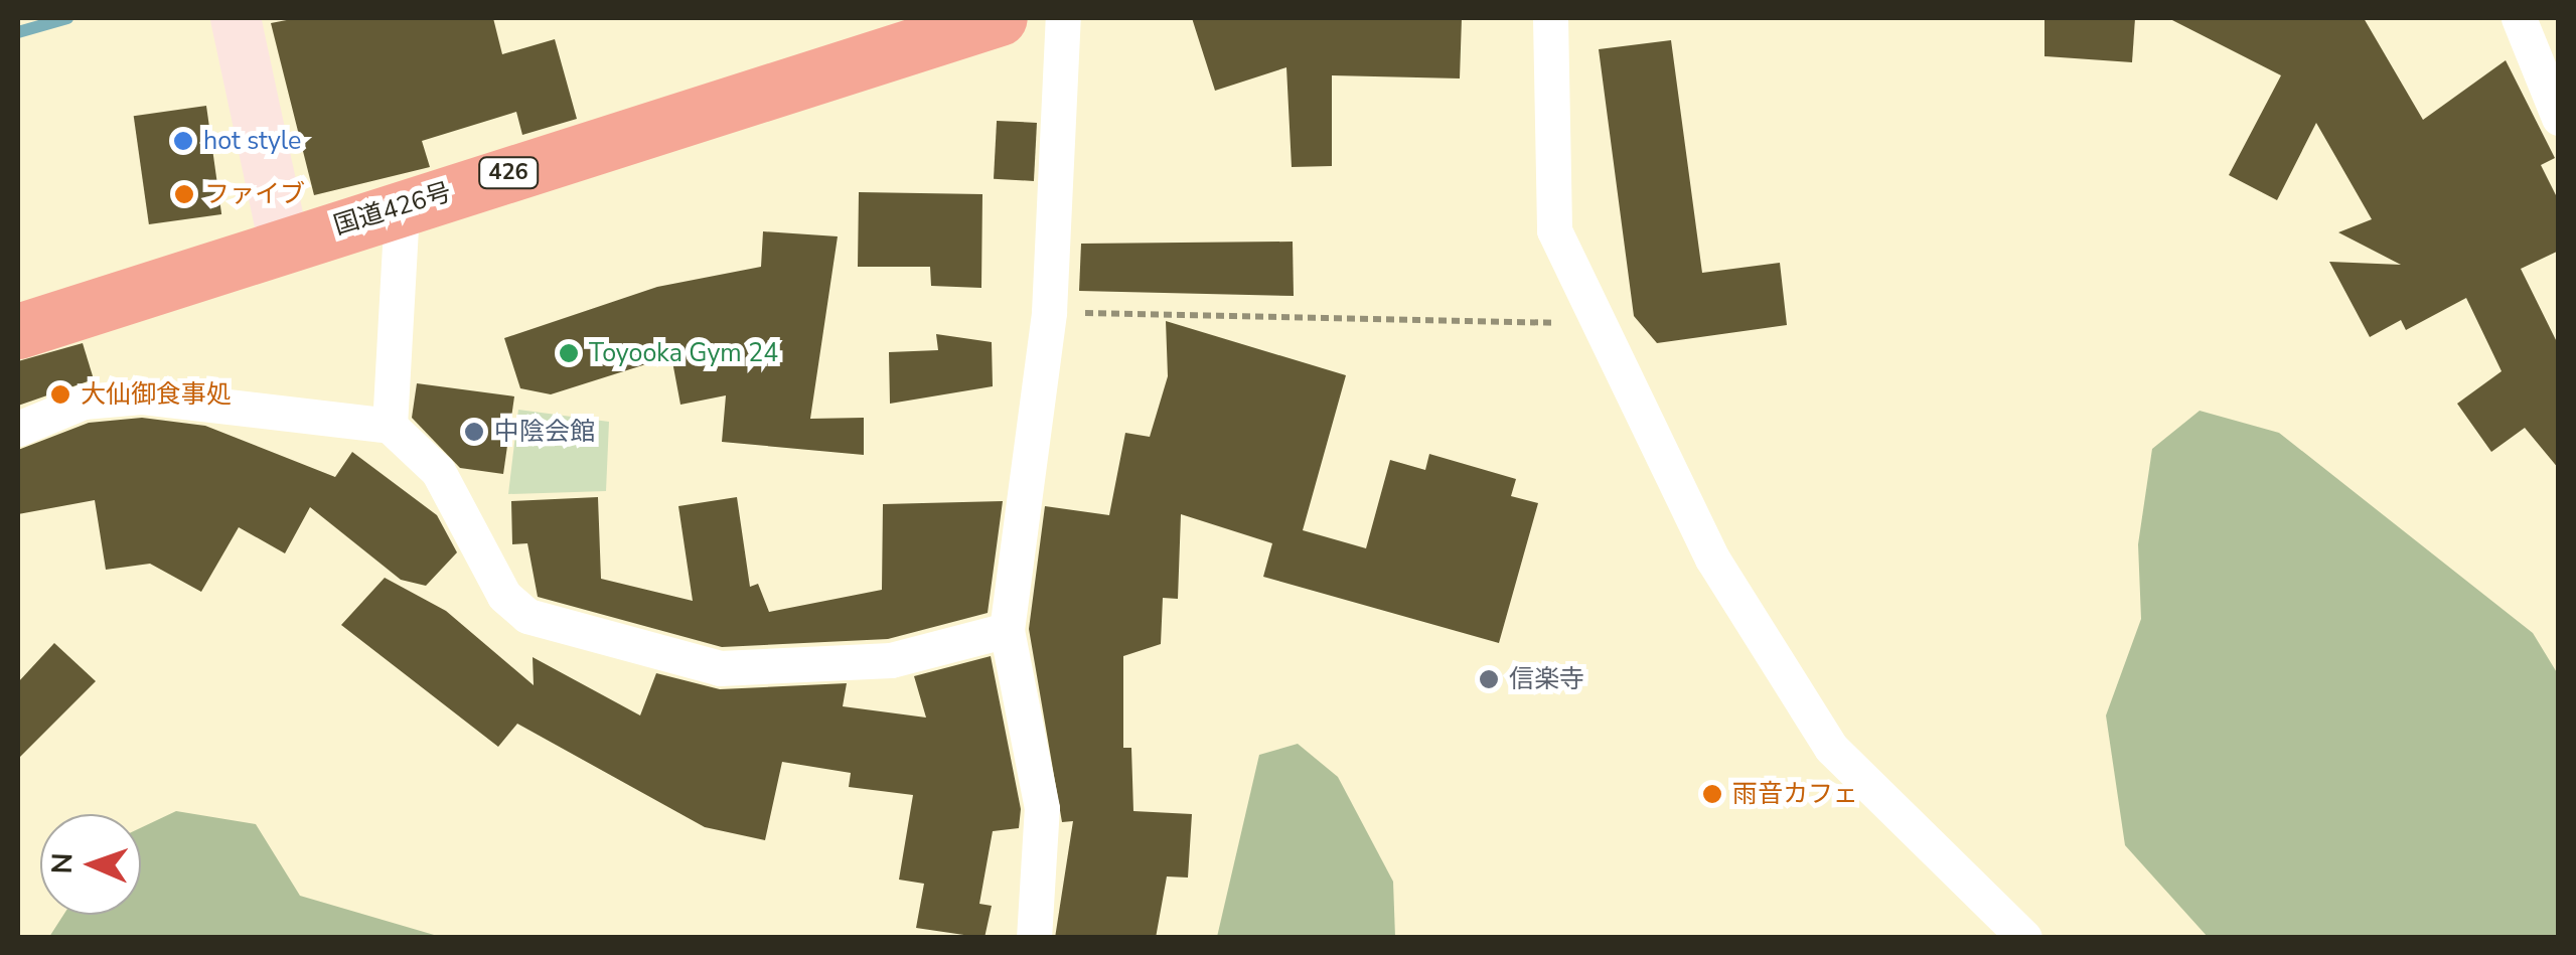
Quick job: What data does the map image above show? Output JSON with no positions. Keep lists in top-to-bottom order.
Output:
{
  "streets": {
    "highway": ["426", "国道426号"]
  },
  "places": [
    "hot style",
    "ファイブ",
    "Toyooka Gym 24",
    "大仙御食事処",
    "中陰会館",
    "信楽寺",
    "雨音カフェ"
  ],
  "north": "left"
}
